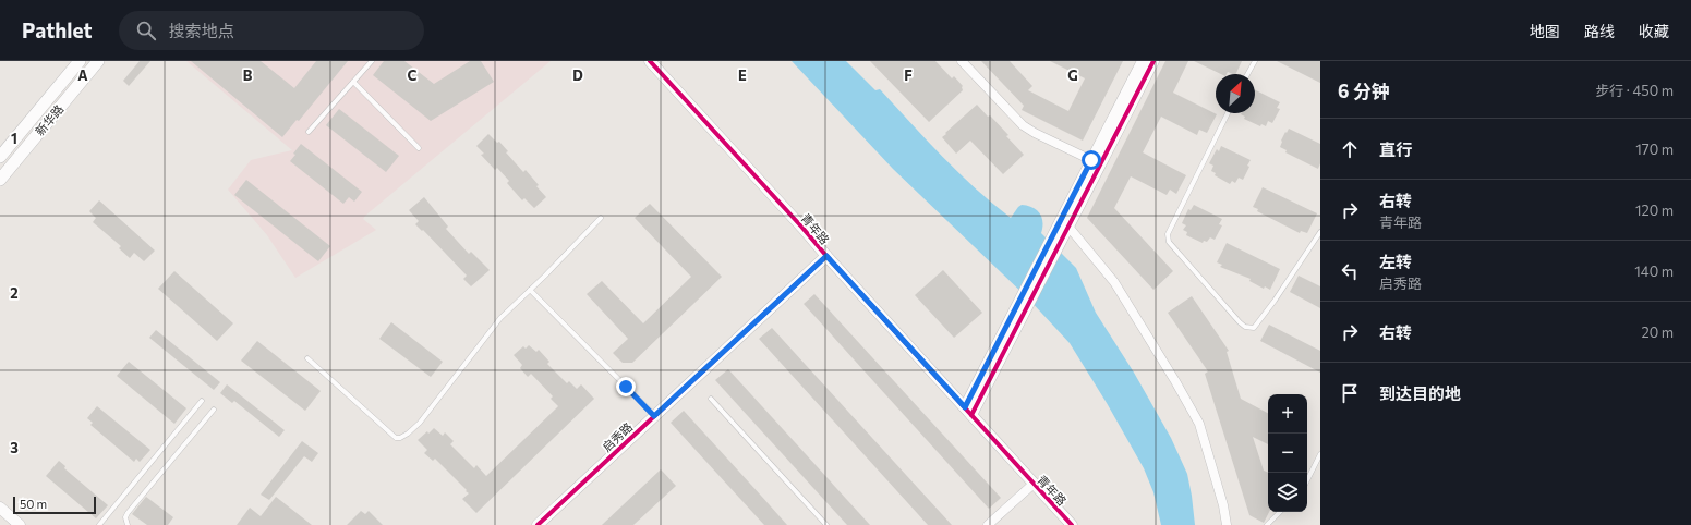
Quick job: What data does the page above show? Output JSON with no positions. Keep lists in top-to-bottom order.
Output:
{
  "streets": {
    "main road": ["新华路"],
    "street": ["青年路", "启秀路"]
  },
  "crossings": [
    ["青年路", "启秀路"]
  ],
  "scale_bar": "50 m",
  "north": "top right",
  "page": {
    "header": "Pathlet",
    "search": "搜索地点",
    "nav": ["地图", "路线", "收藏"],
    "heading": ["6 分钟", "步行 · 450 m"],
    "list": [
      ["直行", "170 m"],
      ["右转", "青年路", "120 m"],
      ["左转", "启秀路", "140 m"],
      ["右转", "20 m"],
      "到达目的地"
    ],
    "map_buttons": ["+", "−"],
    "scale": "50 m"
  },
  "grid": {
    "columns": [
      "A",
      "B",
      "C",
      "D",
      "E",
      "F",
      "G"
    ],
    "rows": ["1", "2", "3"]
  }
}
